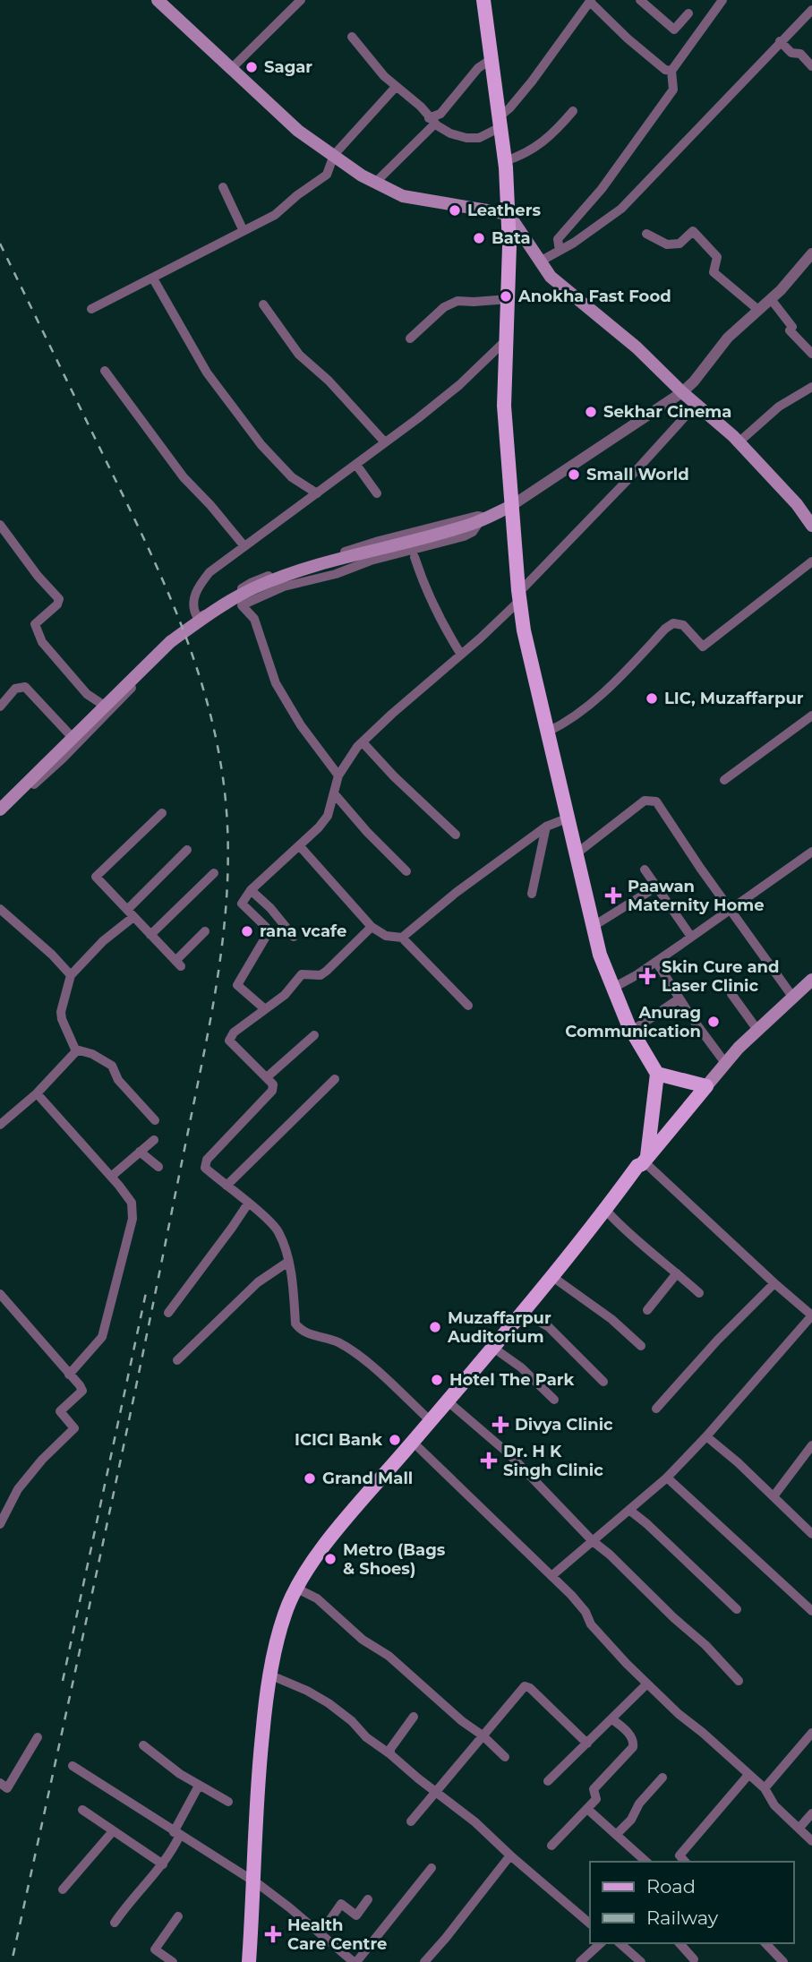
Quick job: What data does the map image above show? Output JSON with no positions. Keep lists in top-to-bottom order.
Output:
{
  "places": {
    "other": [
      "Sagar",
      "Leathers",
      "Bata",
      "Anokha Fast Food",
      "Sekhar Cinema",
      "Small World",
      "LIC, Muzaffarpur",
      "rana vcafe",
      "Anurag Communication",
      "Muzaffarpur Auditorium",
      "Hotel The Park",
      "ICICI Bank",
      "Grand Mall",
      "Metro (Bags & Shoes)"
    ],
    "health": [
      "Paawan Maternity Home",
      "Skin Cure and Laser Clinic",
      "Divya Clinic",
      "Dr. H K Singh Clinic",
      "Health Care Centre"
    ]
  },
  "legend": ["Road", "Railway"]
}
